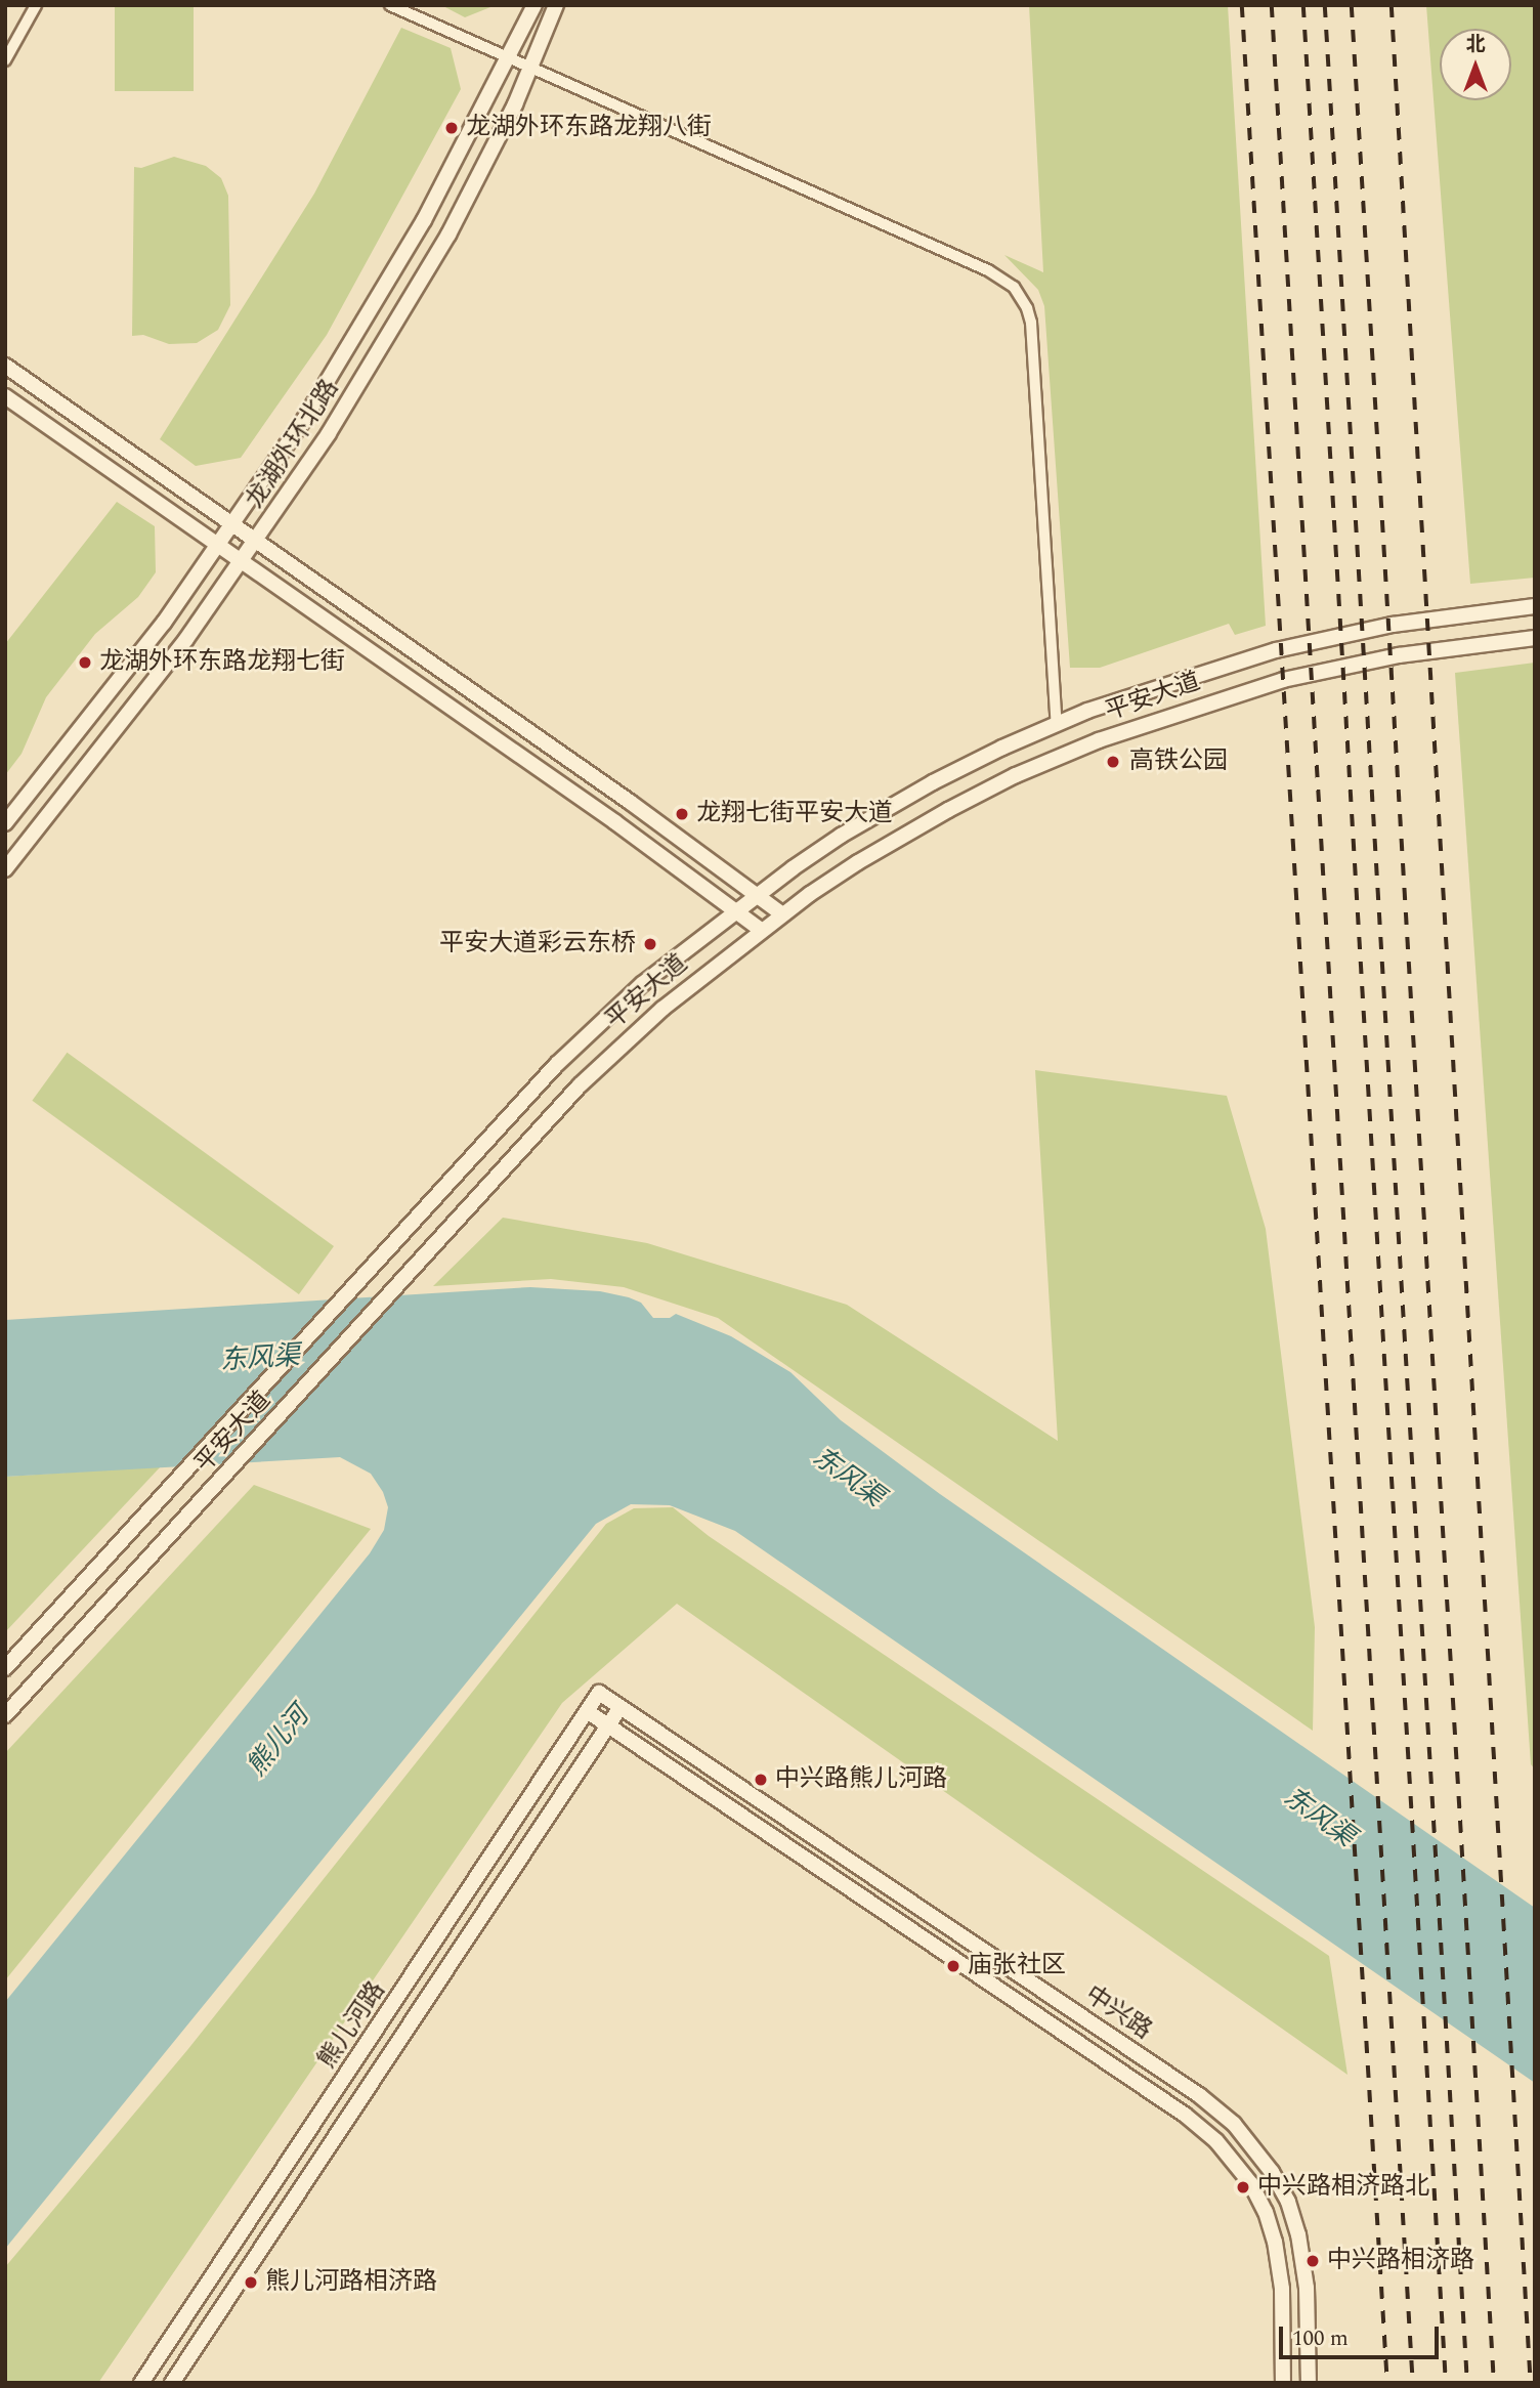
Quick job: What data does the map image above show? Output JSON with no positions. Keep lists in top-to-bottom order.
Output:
{
  "streets": {
    "main road": [
      "龙湖外环北路",
      "平安大道",
      "中兴路",
      "熊儿河路"
    ]
  },
  "crossings": [
    ["中兴路", "熊儿河路"]
  ],
  "water": ["东风渠", "熊儿河"],
  "places": [
    "龙湖外环东路龙翔八街",
    "龙湖外环东路龙翔七街",
    "高铁公园",
    "龙翔七街平安大道",
    "平安大道彩云东桥",
    "中兴路熊儿河路",
    "庙张社区",
    "中兴路相济路北",
    "中兴路相济路",
    "熊儿河路相济路"
  ],
  "scale_bar": "100 m",
  "north": "top"
}
